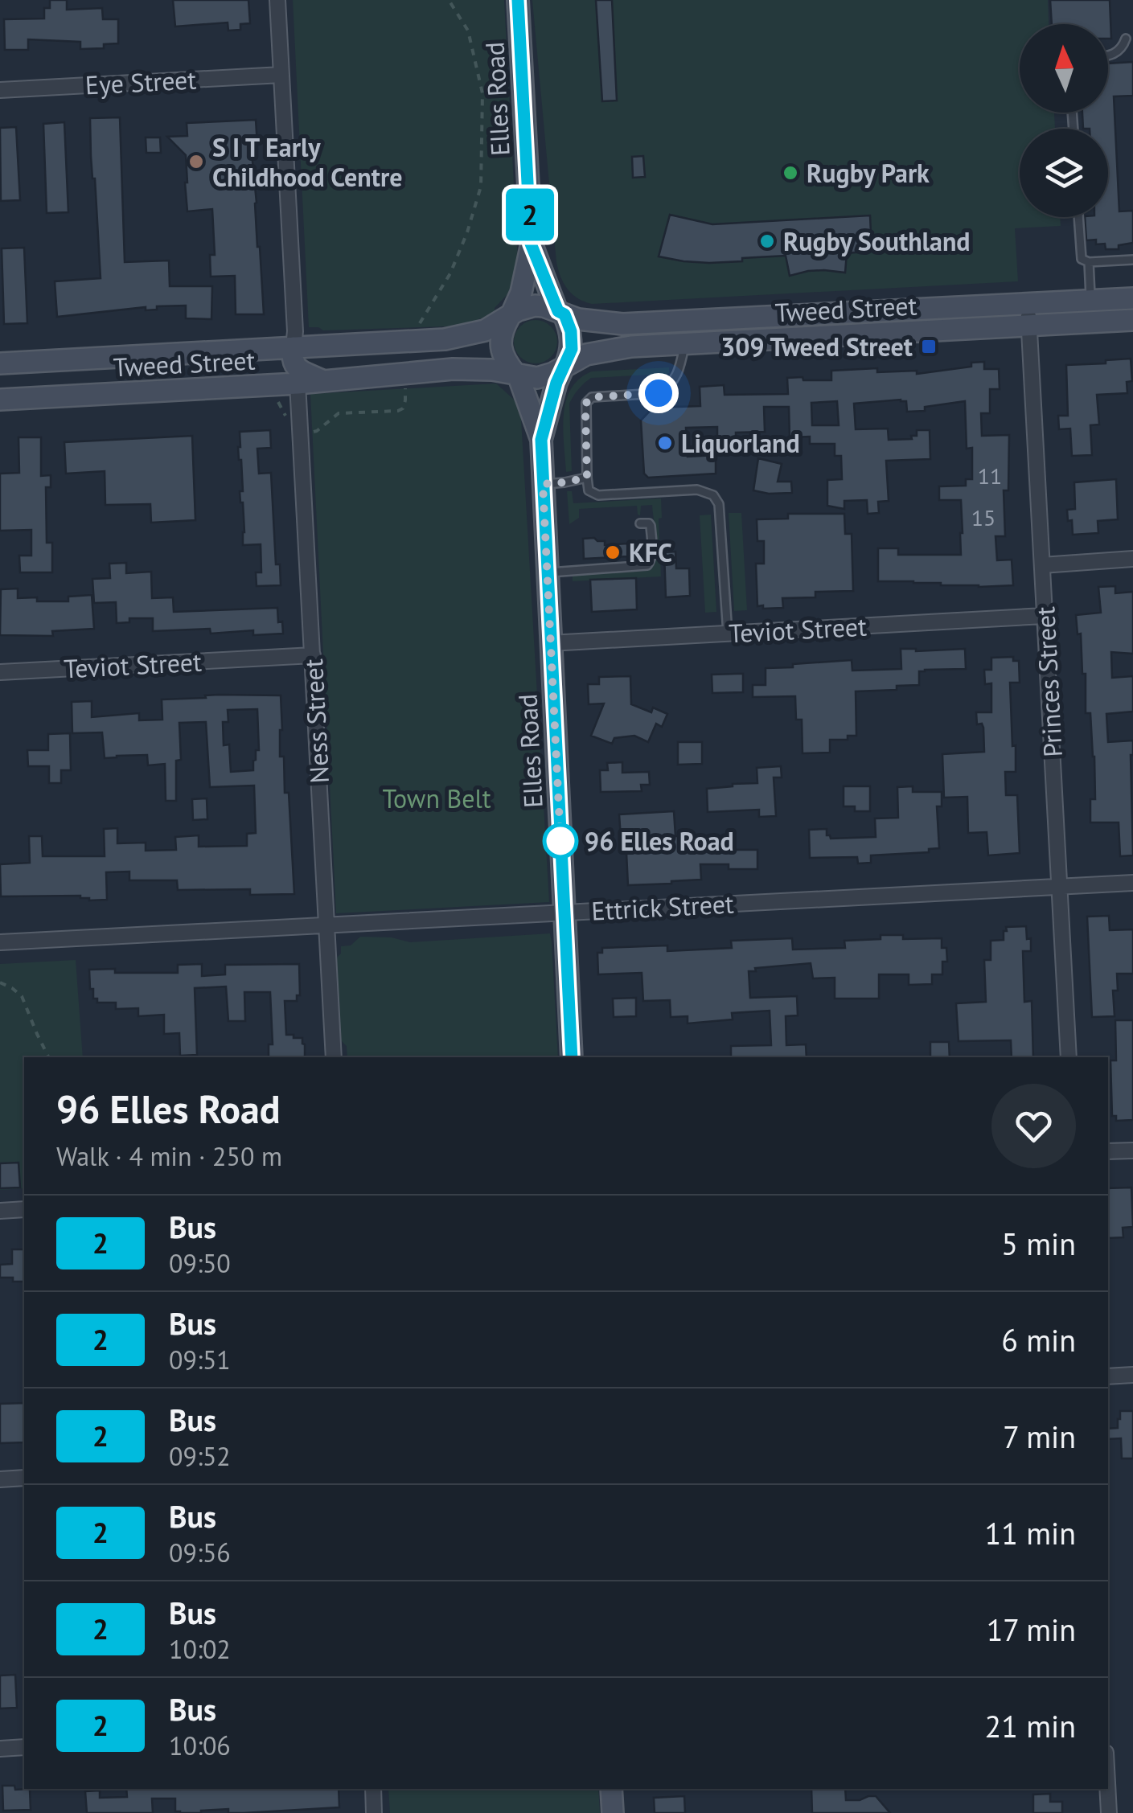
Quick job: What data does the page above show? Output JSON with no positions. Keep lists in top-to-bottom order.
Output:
{
  "streets": {
    "main road": ["Elles Road", "Tweed Street"],
    "street": [
      "Eye Street",
      "Teviot Street",
      "Princes Street",
      "Ness Street",
      "Ettrick Street"
    ]
  },
  "crossings": [
    ["Elles Road", "Tweed Street"],
    ["Elles Road", "Teviot Street"],
    ["Elles Road", "Ettrick Street"],
    ["Tweed Street", "Princes Street"],
    ["Tweed Street", "Ness Street"],
    ["Teviot Street", "Princes Street"],
    ["Teviot Street", "Ness Street"],
    ["Princes Street", "Ettrick Street"],
    ["Ness Street", "Ettrick Street"]
  ],
  "parks": ["Town Belt"],
  "places": {
    "other": [
      "S I T Early Childhood Centre",
      "Rugby Park",
      "Rugby Southland",
      "Liquorland",
      "KFC",
      "96 Elles Road"
    ],
    "transit": ["309 Tweed Street"]
  },
  "lines": ["bus line 2"],
  "house_numbers": ["11", "15"],
  "north": "top",
  "page": {
    "on_map": "2",
    "heading": ["96 Elles Road", "Walk · 4 min · 250 m"],
    "list": [
      {
        "mark": "2",
        "name": "Bus",
        "note": "09:50",
        "value": "5 min"
      },
      {
        "mark": "2",
        "name": "Bus",
        "note": "09:51",
        "value": "6 min"
      },
      {
        "mark": "2",
        "name": "Bus",
        "note": "09:52",
        "value": "7 min"
      },
      {
        "mark": "2",
        "name": "Bus",
        "note": "09:56",
        "value": "11 min"
      },
      {
        "mark": "2",
        "name": "Bus",
        "note": "10:02",
        "value": "17 min"
      },
      {
        "mark": "2",
        "name": "Bus",
        "note": "10:06",
        "value": "21 min"
      }
    ]
  }
}
